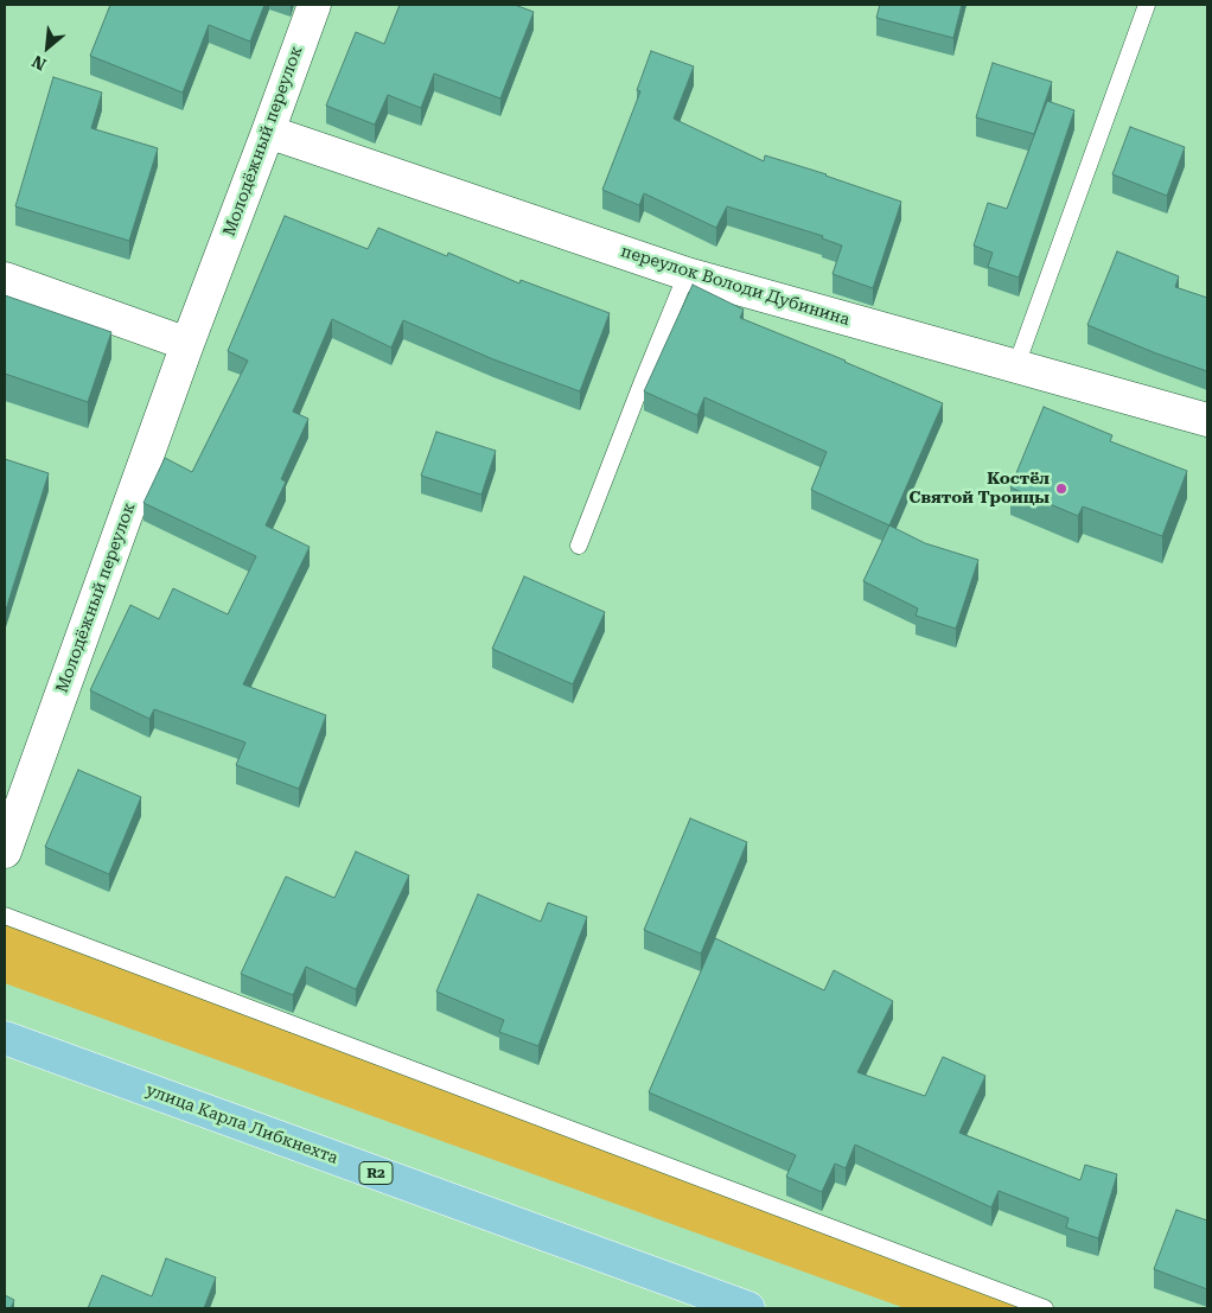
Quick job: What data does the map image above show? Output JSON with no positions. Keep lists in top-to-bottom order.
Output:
{
  "streets": {
    "main road": ["улица Карла Либкнехта", "R2"],
    "street": ["Молодёжный переулок", "переулок Володи Дубинина"]
  },
  "crossings": [
    ["Молодёжный переулок", "переулок Володи Дубинина"]
  ],
  "places": ["Костёл Святой Троицы"],
  "north": "bottom left"
}
